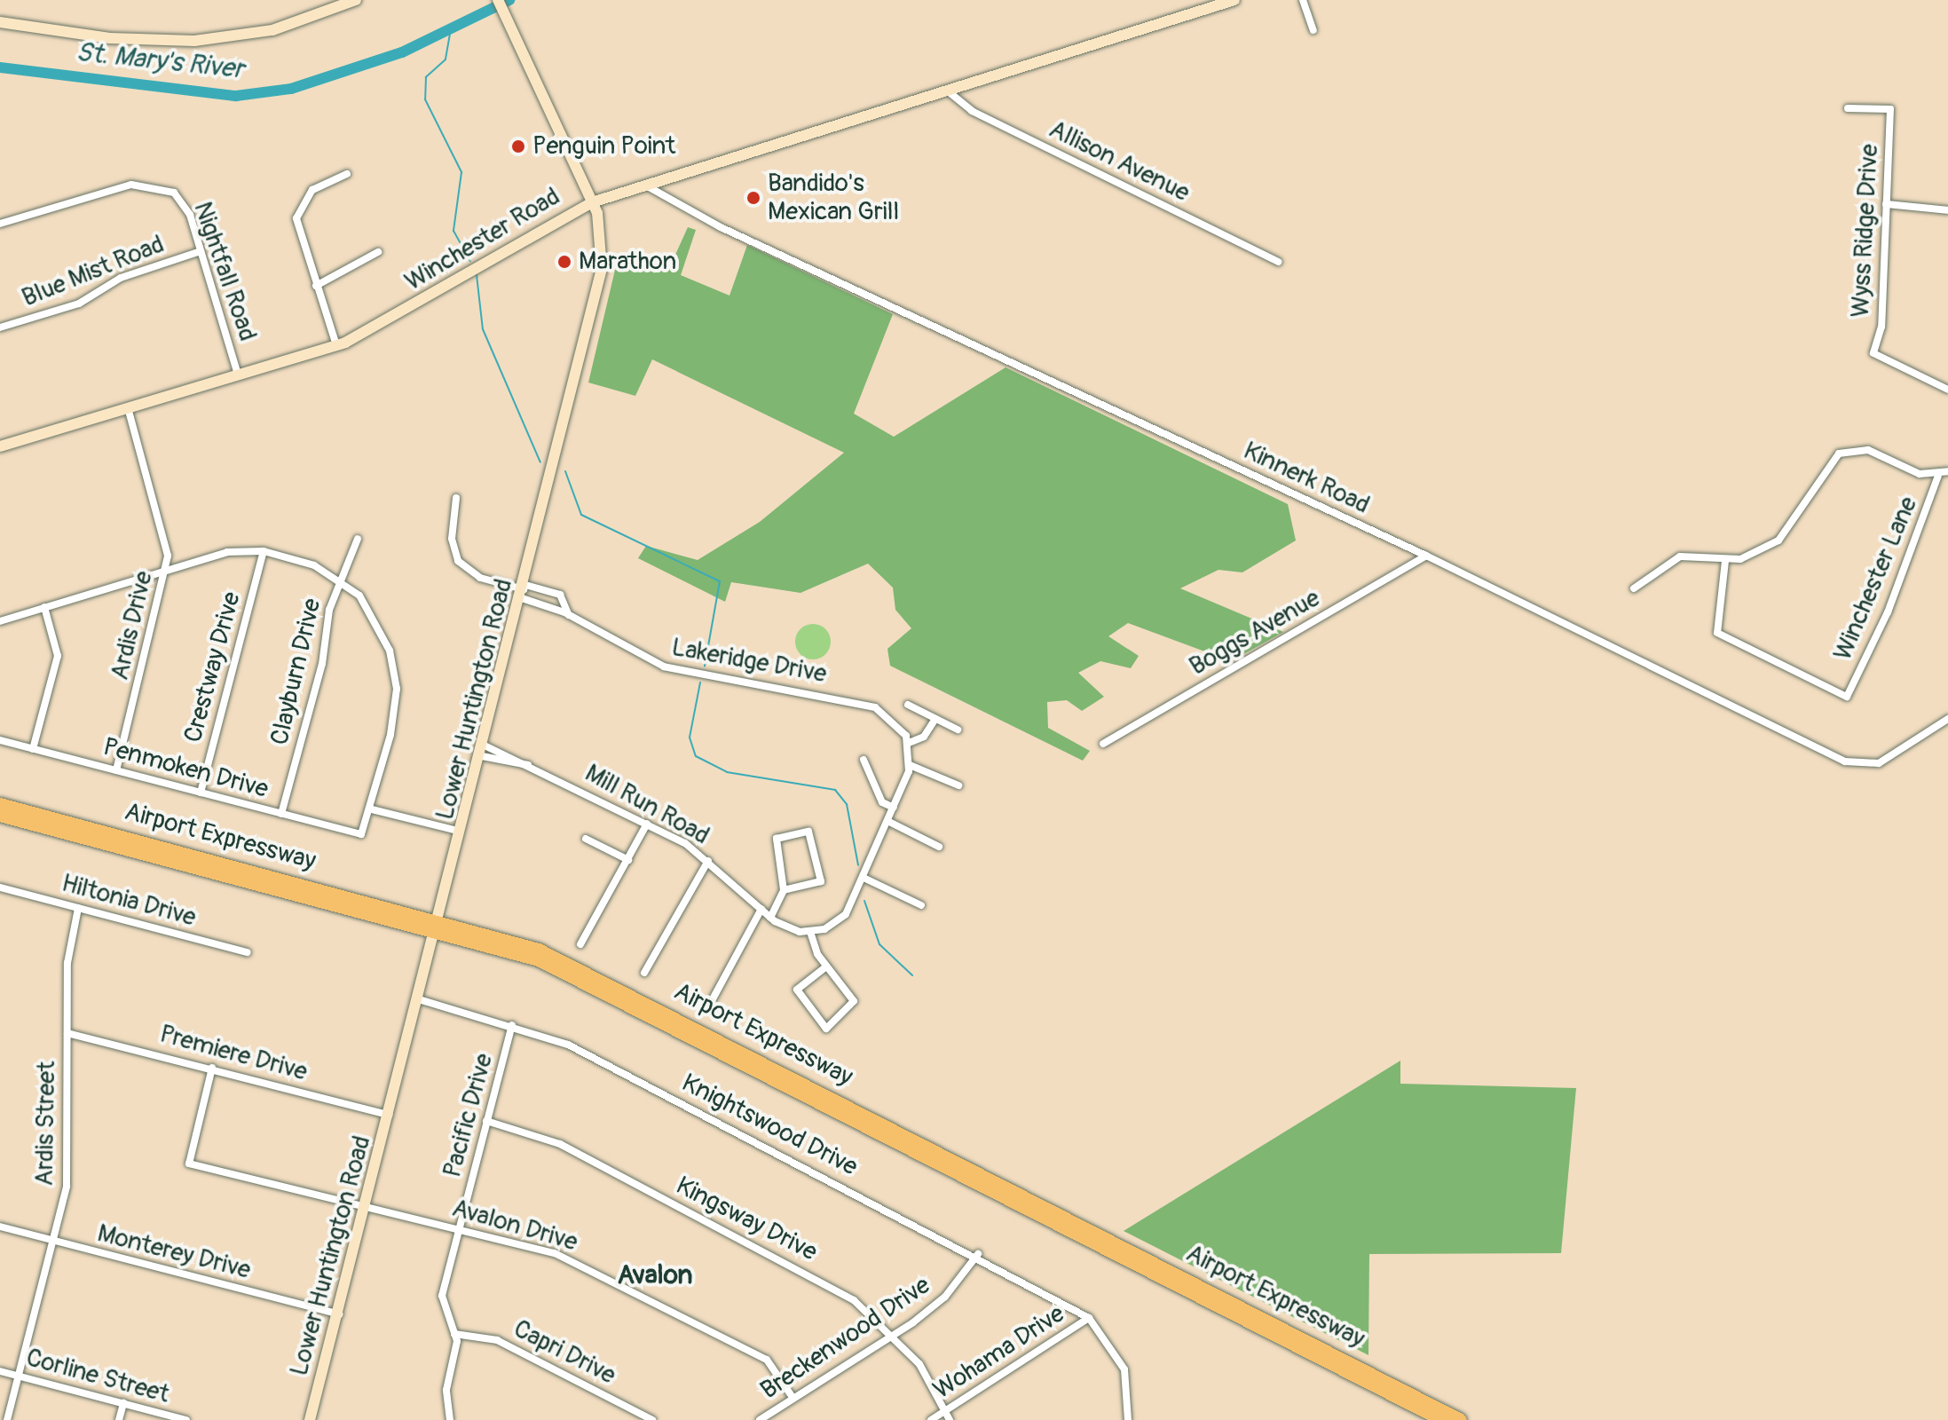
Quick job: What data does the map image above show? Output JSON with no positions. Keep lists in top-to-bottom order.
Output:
{
  "streets": {
    "main road": ["Winchester Road", "Lower Huntington Road", "Airport Expressway"],
    "street": [
      "Allison Avenue",
      "Wyss Ridge Drive",
      "Blue Mist Road",
      "Nightfall Road",
      "Kinnerk Road",
      "Winchester Lane",
      "Ardis Drive",
      "Boggs Avenue",
      "Lakeridge Drive",
      "Crestway Drive",
      "Clayburn Drive",
      "Penmoken Drive",
      "Mill Run Road",
      "Hiltonia Drive",
      "Premiere Drive",
      "Pacific Drive",
      "Ardis Street",
      "Knightswood Drive",
      "Kingsway Drive",
      "Avalon Drive",
      "Monterey Drive",
      "Breckenwood Drive",
      "Capri Drive",
      "Wohama Drive",
      "Corline Street"
    ]
  },
  "crossings": [
    ["Allison Avenue", "Winchester Road"],
    ["Winchester Road", "Nightfall Road"],
    ["Winchester Road", "Kinnerk Road"],
    ["Winchester Road", "Ardis Drive"],
    ["Winchester Road", "Lower Huntington Road"],
    ["Blue Mist Road", "Nightfall Road"],
    ["Kinnerk Road", "Boggs Avenue"],
    ["Ardis Drive", "Penmoken Drive"],
    ["Lakeridge Drive", "Lower Huntington Road"],
    ["Crestway Drive", "Penmoken Drive"],
    ["Clayburn Drive", "Penmoken Drive"],
    ["Lower Huntington Road", "Mill Run Road"],
    ["Lower Huntington Road", "Airport Expressway"],
    ["Lower Huntington Road", "Premiere Drive"],
    ["Lower Huntington Road", "Knightswood Drive"],
    ["Lower Huntington Road", "Avalon Drive"],
    ["Lower Huntington Road", "Monterey Drive"],
    ["Hiltonia Drive", "Ardis Street"],
    ["Premiere Drive", "Ardis Street"],
    ["Premiere Drive", "Avalon Drive"],
    ["Pacific Drive", "Knightswood Drive"],
    ["Pacific Drive", "Kingsway Drive"],
    ["Pacific Drive", "Avalon Drive"],
    ["Pacific Drive", "Capri Drive"],
    ["Ardis Street", "Monterey Drive"],
    ["Ardis Street", "Corline Street"],
    ["Knightswood Drive", "Breckenwood Drive"],
    ["Knightswood Drive", "Wohama Drive"],
    ["Kingsway Drive", "Breckenwood Drive"],
    ["Kingsway Drive", "Wohama Drive"],
    ["Avalon Drive", "Breckenwood Drive"]
  ],
  "districts": ["Avalon"],
  "water": ["St. Mary's River"],
  "places": ["Penguin Point", "Bandido's Mexican Grill", "Marathon"]
}
